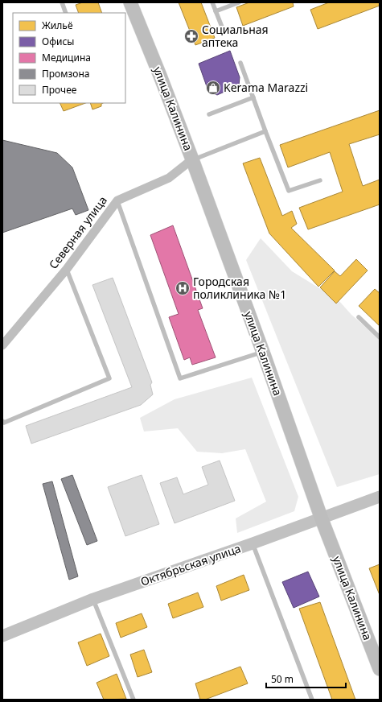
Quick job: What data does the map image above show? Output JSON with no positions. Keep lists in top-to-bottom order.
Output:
{
  "streets": {
    "main road": ["улица Калинина", "Октябрьская улица"],
    "street": ["Северная улица"]
  },
  "crossings": [
    ["улица Калинина", "Северная улица"],
    ["улица Калинина", "Октябрьская улица"]
  ],
  "places": {
    "pharmacy": ["Социальная аптека"],
    "shop": ["Kerama Marazzi"],
    "hospital": ["Городская поликлиника №1"]
  },
  "legend": [
    "Жильё",
    "Офисы",
    "Медицина",
    "Промзона",
    "Прочее"
  ],
  "scale_bar": "50 m"
}
